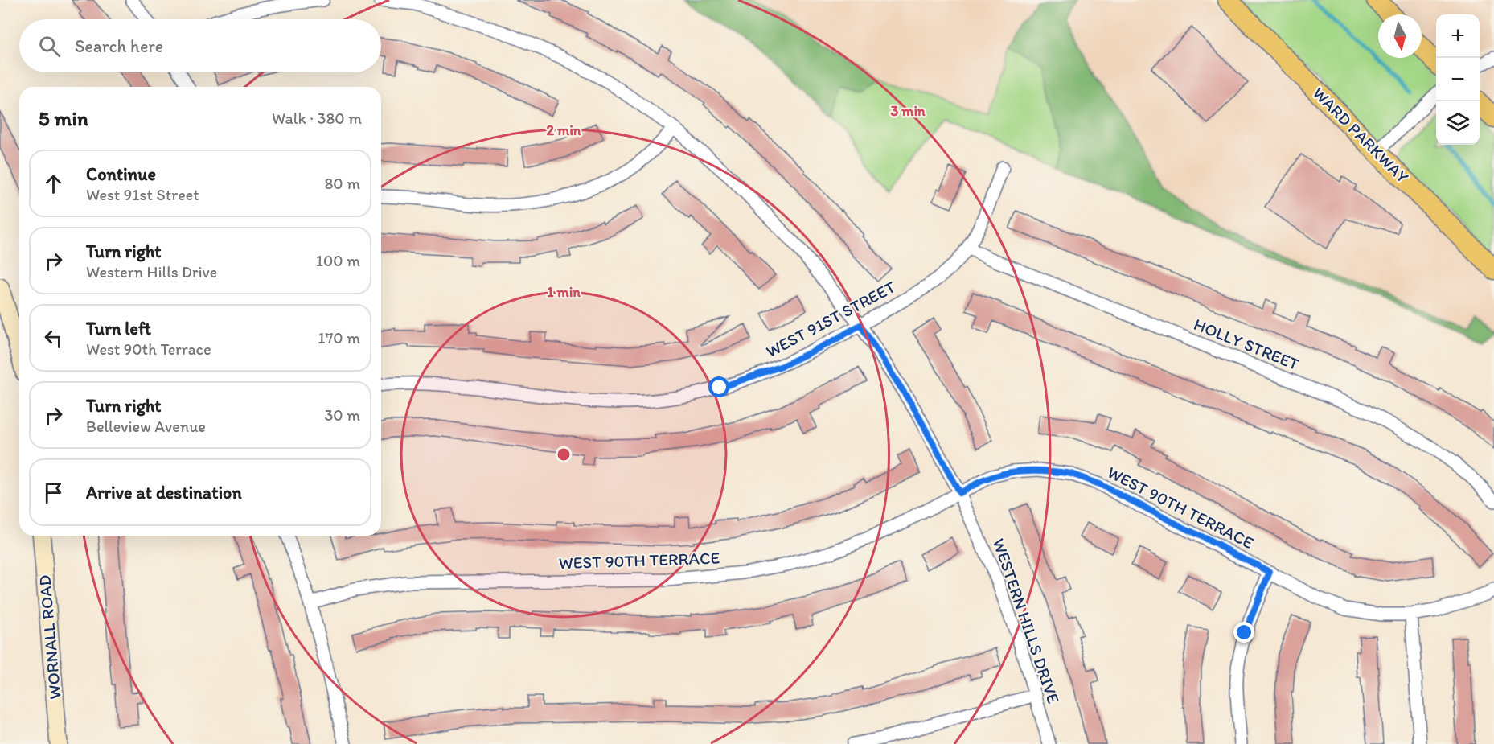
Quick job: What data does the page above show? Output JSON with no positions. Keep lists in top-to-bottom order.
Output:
{
  "streets": {
    "main road": ["WARD PARKWAY", "WORNALL ROAD"],
    "street": [
      "WEST 91ST STREET",
      "HOLLY STREET",
      "WEST 90TH TERRACE",
      "WESTERN HILLS DRIVE"
    ]
  },
  "crossings": [
    ["WEST 91ST STREET", "HOLLY STREET"],
    ["WEST 91ST STREET", "WESTERN HILLS DRIVE"],
    ["WEST 90TH TERRACE", "WESTERN HILLS DRIVE"]
  ],
  "north": "bottom",
  "page": {
    "map_buttons": ["+", "−"],
    "search": "Search here",
    "heading": ["5 min", "Walk · 380 m"],
    "list": [
      ["Continue", "West 91st Street", "80 m"],
      ["Turn right", "Western Hills Drive", "100 m"],
      ["Turn left", "West 90th Terrace", "170 m"],
      ["Turn right", "Belleview Avenue", "30 m"],
      "Arrive at destination"
    ]
  },
  "rings": ["3 min", "2 min", "1 min"]
}
